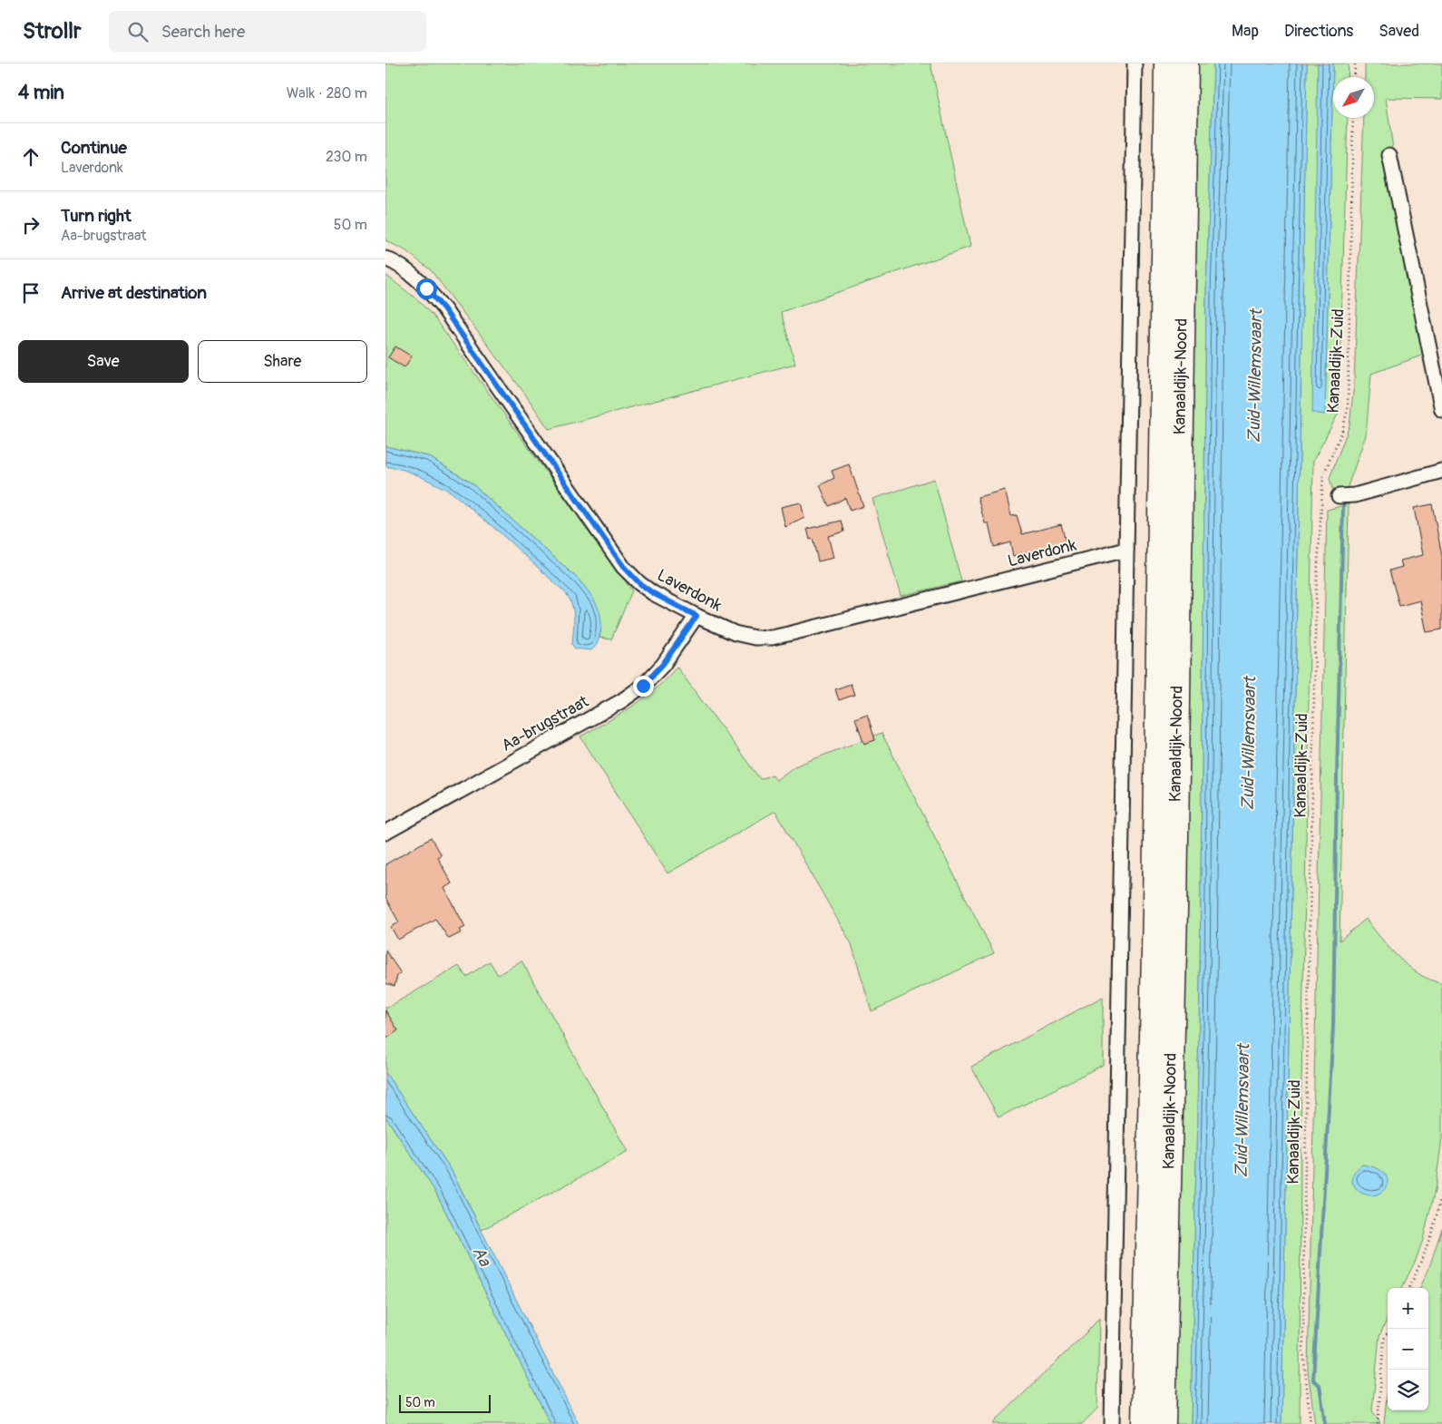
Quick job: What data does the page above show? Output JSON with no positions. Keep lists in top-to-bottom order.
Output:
{
  "streets": {
    "highway": ["Kanaaldijk-Noord"],
    "street": ["Laverdonk", "Aa-brugstraat"],
    "path": ["Kanaaldijk-Zuid"]
  },
  "crossings": [
    ["Laverdonk", "Aa-brugstraat"]
  ],
  "water": ["Zuid-Willemsvaart", "Aa"],
  "scale_bar": "50 m",
  "north": "bottom left",
  "page": {
    "header": "Strollr",
    "search": "Search here",
    "nav": ["Map", "Directions", "Saved"],
    "heading": ["4 min", "Walk · 280 m"],
    "list": [
      ["Continue", "Laverdonk", "230 m"],
      ["Turn right", "Aa-brugstraat", "50 m"],
      "Arrive at destination"
    ],
    "buttons": ["Save", "Share"],
    "map_buttons": ["+", "−"],
    "scale": "50 m"
  }
}
